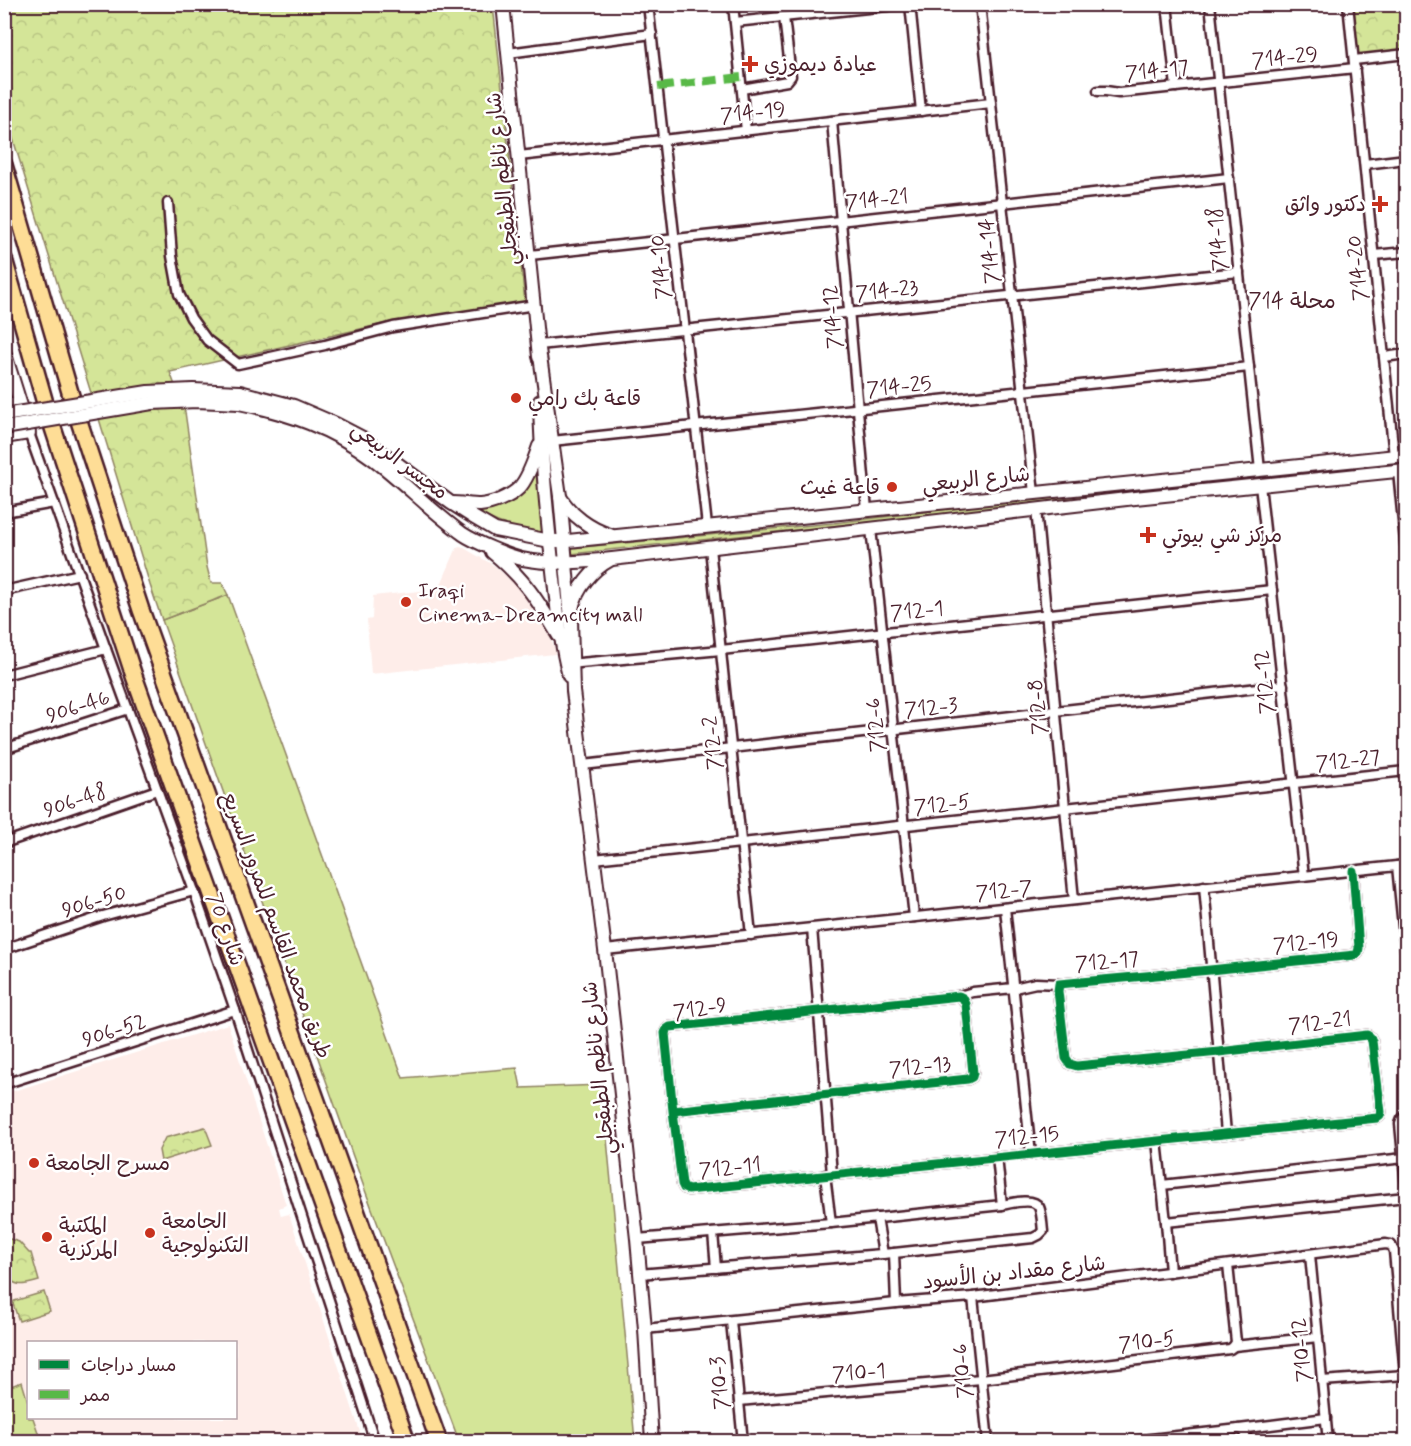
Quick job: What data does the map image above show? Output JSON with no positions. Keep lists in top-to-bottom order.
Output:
{
  "streets": {
    "highway": ["طريق محمد القاسم للمرور السريع"],
    "main road": ["شارع ناظم الطبقجلي", "مجسر الربيعي", "شارع الربيعي"],
    "street": [
      "714-29",
      "714-17",
      "714-19",
      "714-21",
      "714-18",
      "714-14",
      "714-10",
      "714-20",
      "714-23",
      "714-12",
      "714-25",
      "712-1",
      "712-12",
      "906-46",
      "712-3",
      "712-8",
      "712-6",
      "712-2",
      "712-27",
      "906-48",
      "712-5",
      "712-7",
      "906-50",
      "شارع 70",
      "712-19",
      "712-17",
      "712-9",
      "712-21",
      "906-52",
      "712-13",
      "712-15",
      "712-11",
      "شارع مقداد بن الأسود",
      "710-5",
      "710-12",
      "710-6",
      "710-1",
      "710-3"
    ]
  },
  "crossings": [
    ["714-29", "714-17"],
    ["714-29", "714-18"],
    ["714-29", "714-20"],
    ["714-17", "714-18"],
    ["714-19", "شارع ناظم الطبقجلي"],
    ["714-19", "714-14"],
    ["714-19", "714-10"],
    ["714-19", "714-12"],
    ["شارع ناظم الطبقجلي", "714-21"],
    ["شارع ناظم الطبقجلي", "714-23"],
    ["شارع ناظم الطبقجلي", "714-25"],
    ["شارع ناظم الطبقجلي", "مجسر الربيعي"],
    ["شارع ناظم الطبقجلي", "شارع الربيعي"],
    ["شارع ناظم الطبقجلي", "712-1"],
    ["شارع ناظم الطبقجلي", "712-3"],
    ["شارع ناظم الطبقجلي", "712-5"],
    ["شارع ناظم الطبقجلي", "712-7"],
    ["شارع ناظم الطبقجلي", "شارع مقداد بن الأسود"],
    ["714-21", "714-18"],
    ["714-21", "714-14"],
    ["714-21", "714-10"],
    ["714-21", "714-12"],
    ["714-18", "714-23"],
    ["714-18", "714-25"],
    ["714-18", "شارع الربيعي"],
    ["714-14", "714-23"],
    ["714-14", "714-25"],
    ["714-14", "شارع الربيعي"],
    ["714-10", "714-23"],
    ["714-10", "714-25"],
    ["714-10", "شارع الربيعي"],
    ["714-20", "شارع الربيعي"],
    ["714-23", "714-12"],
    ["714-12", "714-25"],
    ["714-12", "شارع الربيعي"],
    ["مجسر الربيعي", "شارع الربيعي"],
    ["شارع الربيعي", "712-12"],
    ["شارع الربيعي", "712-8"],
    ["شارع الربيعي", "712-6"],
    ["شارع الربيعي", "712-2"],
    ["712-1", "712-12"],
    ["712-1", "712-8"],
    ["712-1", "712-6"],
    ["712-1", "712-2"],
    ["712-12", "712-3"],
    ["712-12", "712-27"],
    ["712-12", "712-5"],
    ["712-12", "712-7"],
    ["906-46", "شارع 70"],
    ["712-3", "712-8"],
    ["712-3", "712-6"],
    ["712-3", "712-2"],
    ["712-8", "712-5"],
    ["712-8", "712-7"],
    ["712-6", "712-5"],
    ["712-6", "712-7"],
    ["712-2", "712-5"],
    ["712-2", "712-7"],
    ["712-27", "712-5"],
    ["906-48", "شارع 70"],
    ["712-7", "712-19"],
    ["906-50", "شارع 70"],
    ["شارع 70", "906-52"],
    ["712-19", "712-17"],
    ["712-17", "712-21"],
    ["712-9", "712-11"],
    ["712-21", "712-15"],
    ["712-15", "712-11"],
    ["شارع مقداد بن الأسود", "710-12"],
    ["شارع مقداد بن الأسود", "710-6"],
    ["شارع مقداد بن الأسود", "710-3"],
    ["710-5", "710-12"],
    ["710-5", "710-6"],
    ["710-5", "710-1"],
    ["710-6", "710-1"],
    ["710-1", "710-3"]
  ],
  "districts": ["محلة 714"],
  "places": {
    "health": ["عيادة ديموزي", "دكتور واثق", "مركز شي بيوتي"],
    "other": [
      "قاعة بك رامي",
      "قاعة غيث",
      "Iraqi Cinema-Dreamcity mall",
      "مسرح الجامعة",
      "الجامعة التكنولوجية",
      "المكتبة المركزية"
    ]
  },
  "legend": ["مسار دراجات", "ممر"]
}
